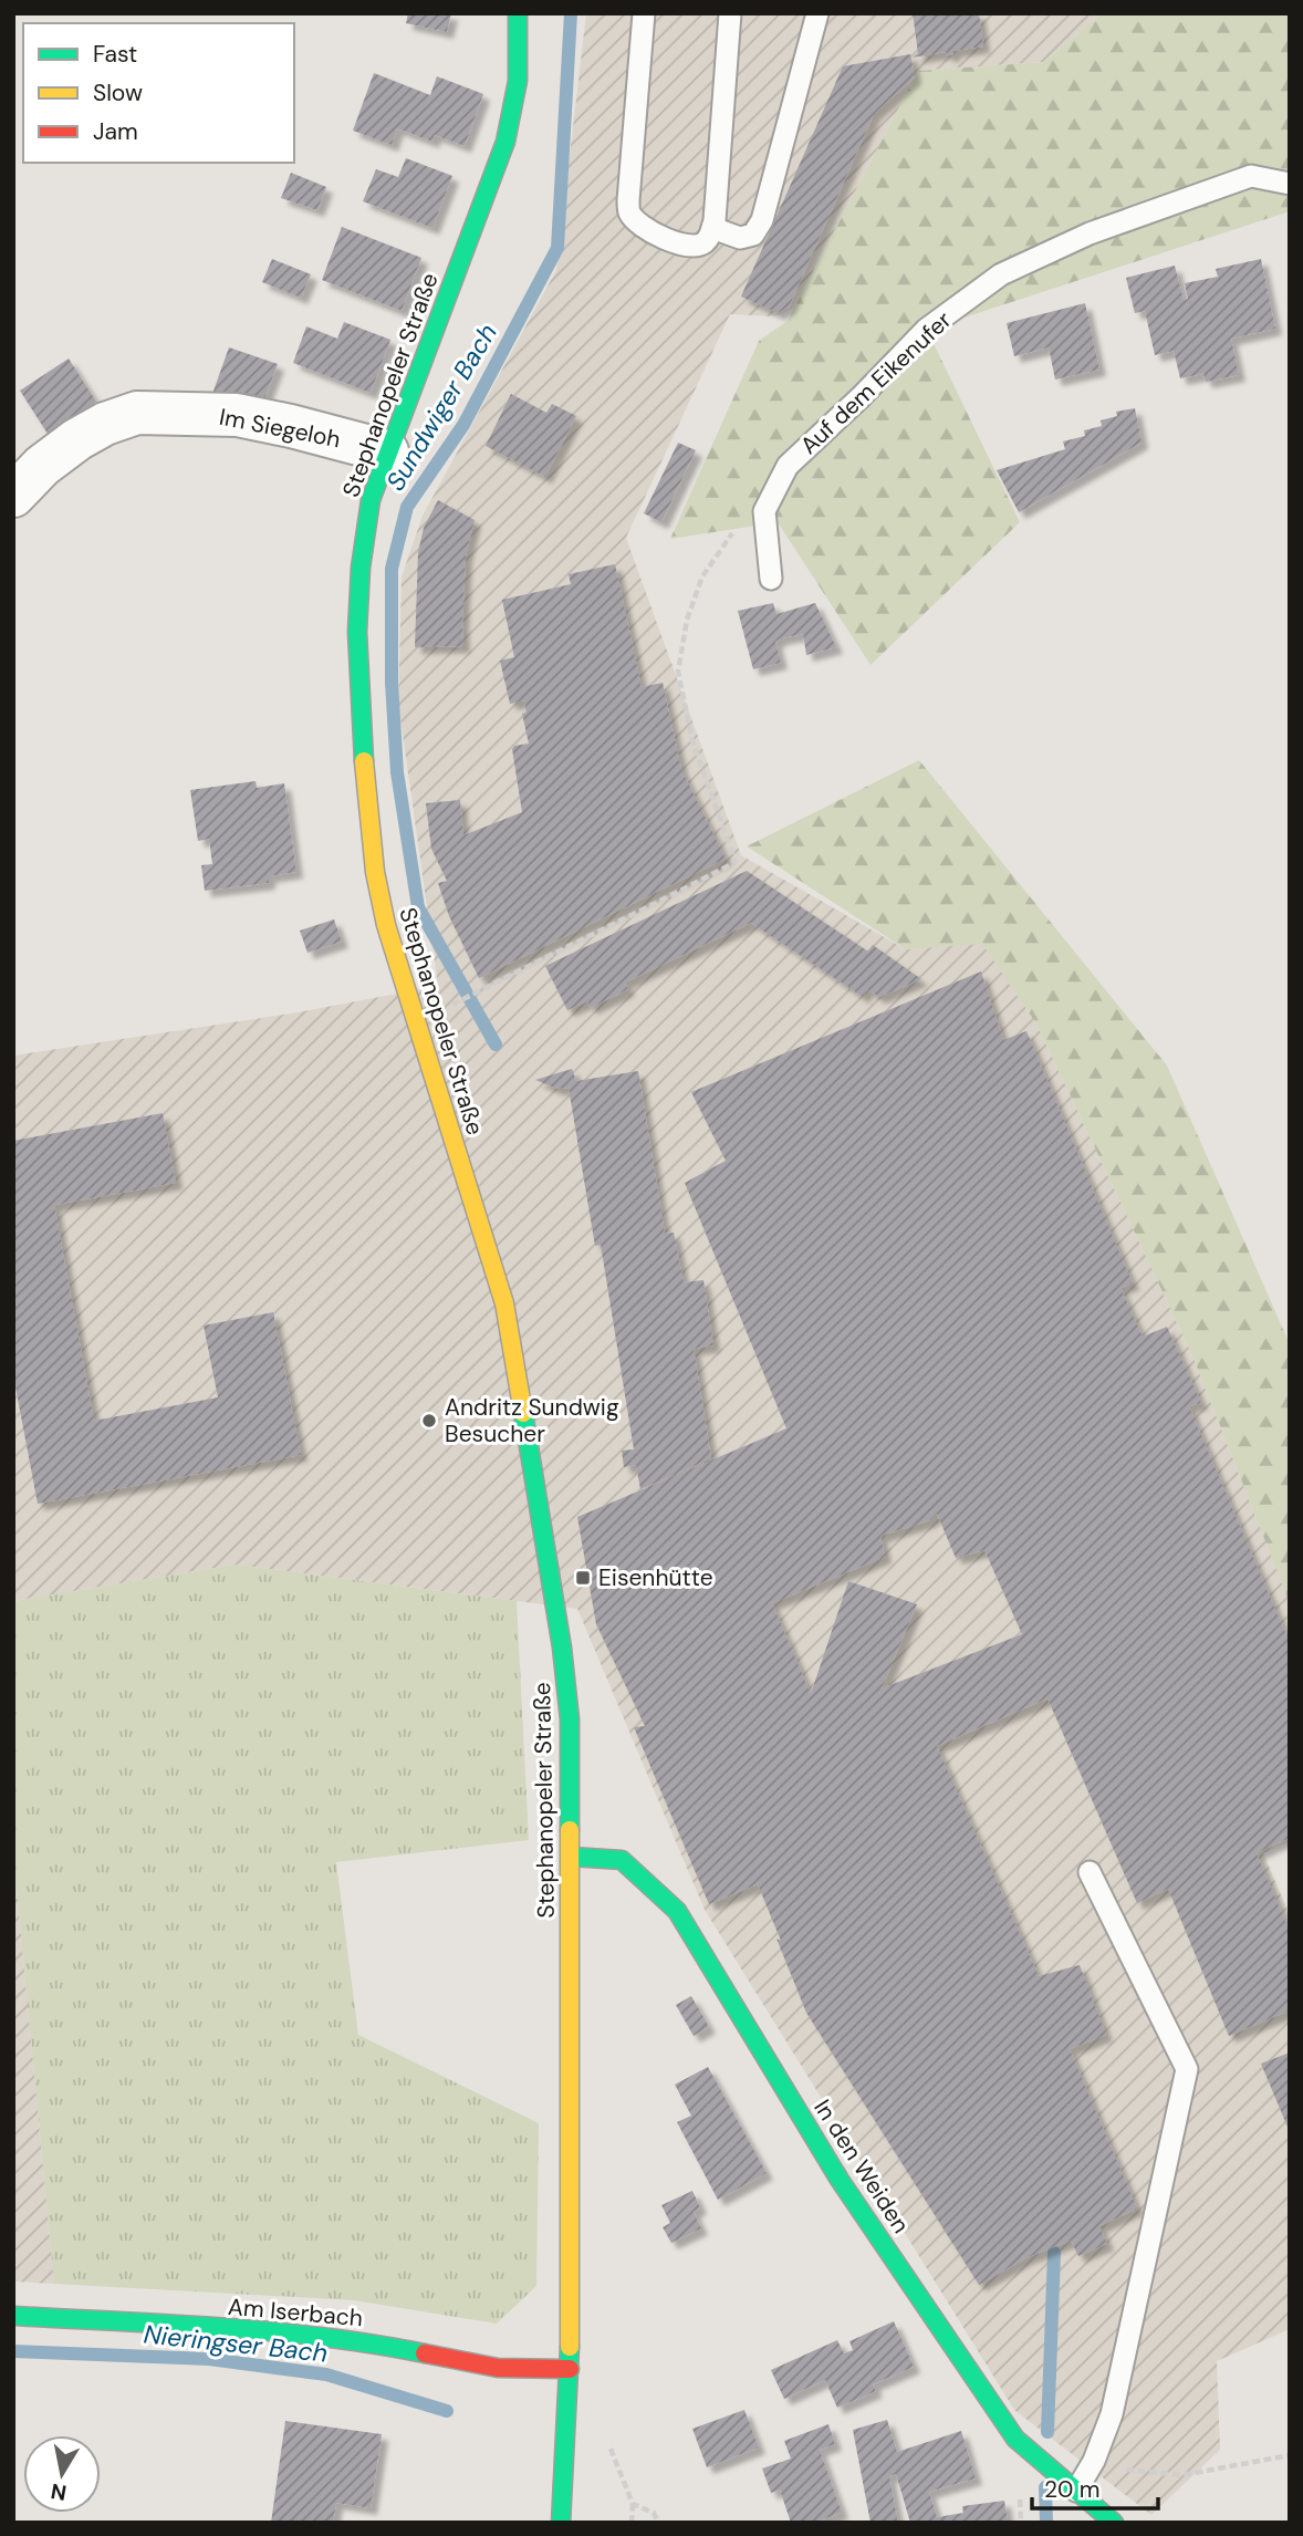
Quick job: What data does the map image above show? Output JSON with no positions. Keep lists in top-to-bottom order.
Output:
{
  "streets": {
    "street": [
      "Stephanopeler Straße",
      "Im Siegeloh",
      "In den Weiden",
      "Am Iserbach"
    ],
    "lane": ["Auf dem Eikenufer"]
  },
  "crossings": [
    ["Stephanopeler Straße", "Im Siegeloh"],
    ["Stephanopeler Straße", "In den Weiden"],
    ["Stephanopeler Straße", "Am Iserbach"]
  ],
  "water": ["Sundwiger Bach", "Nieringser Bach"],
  "places": {
    "other": ["Andritz Sundwig Besucher"],
    "transit": ["Eisenhütte"]
  },
  "legend": ["Fast", "Slow", "Jam"],
  "scale_bar": "20 m",
  "north": "bottom"
}
